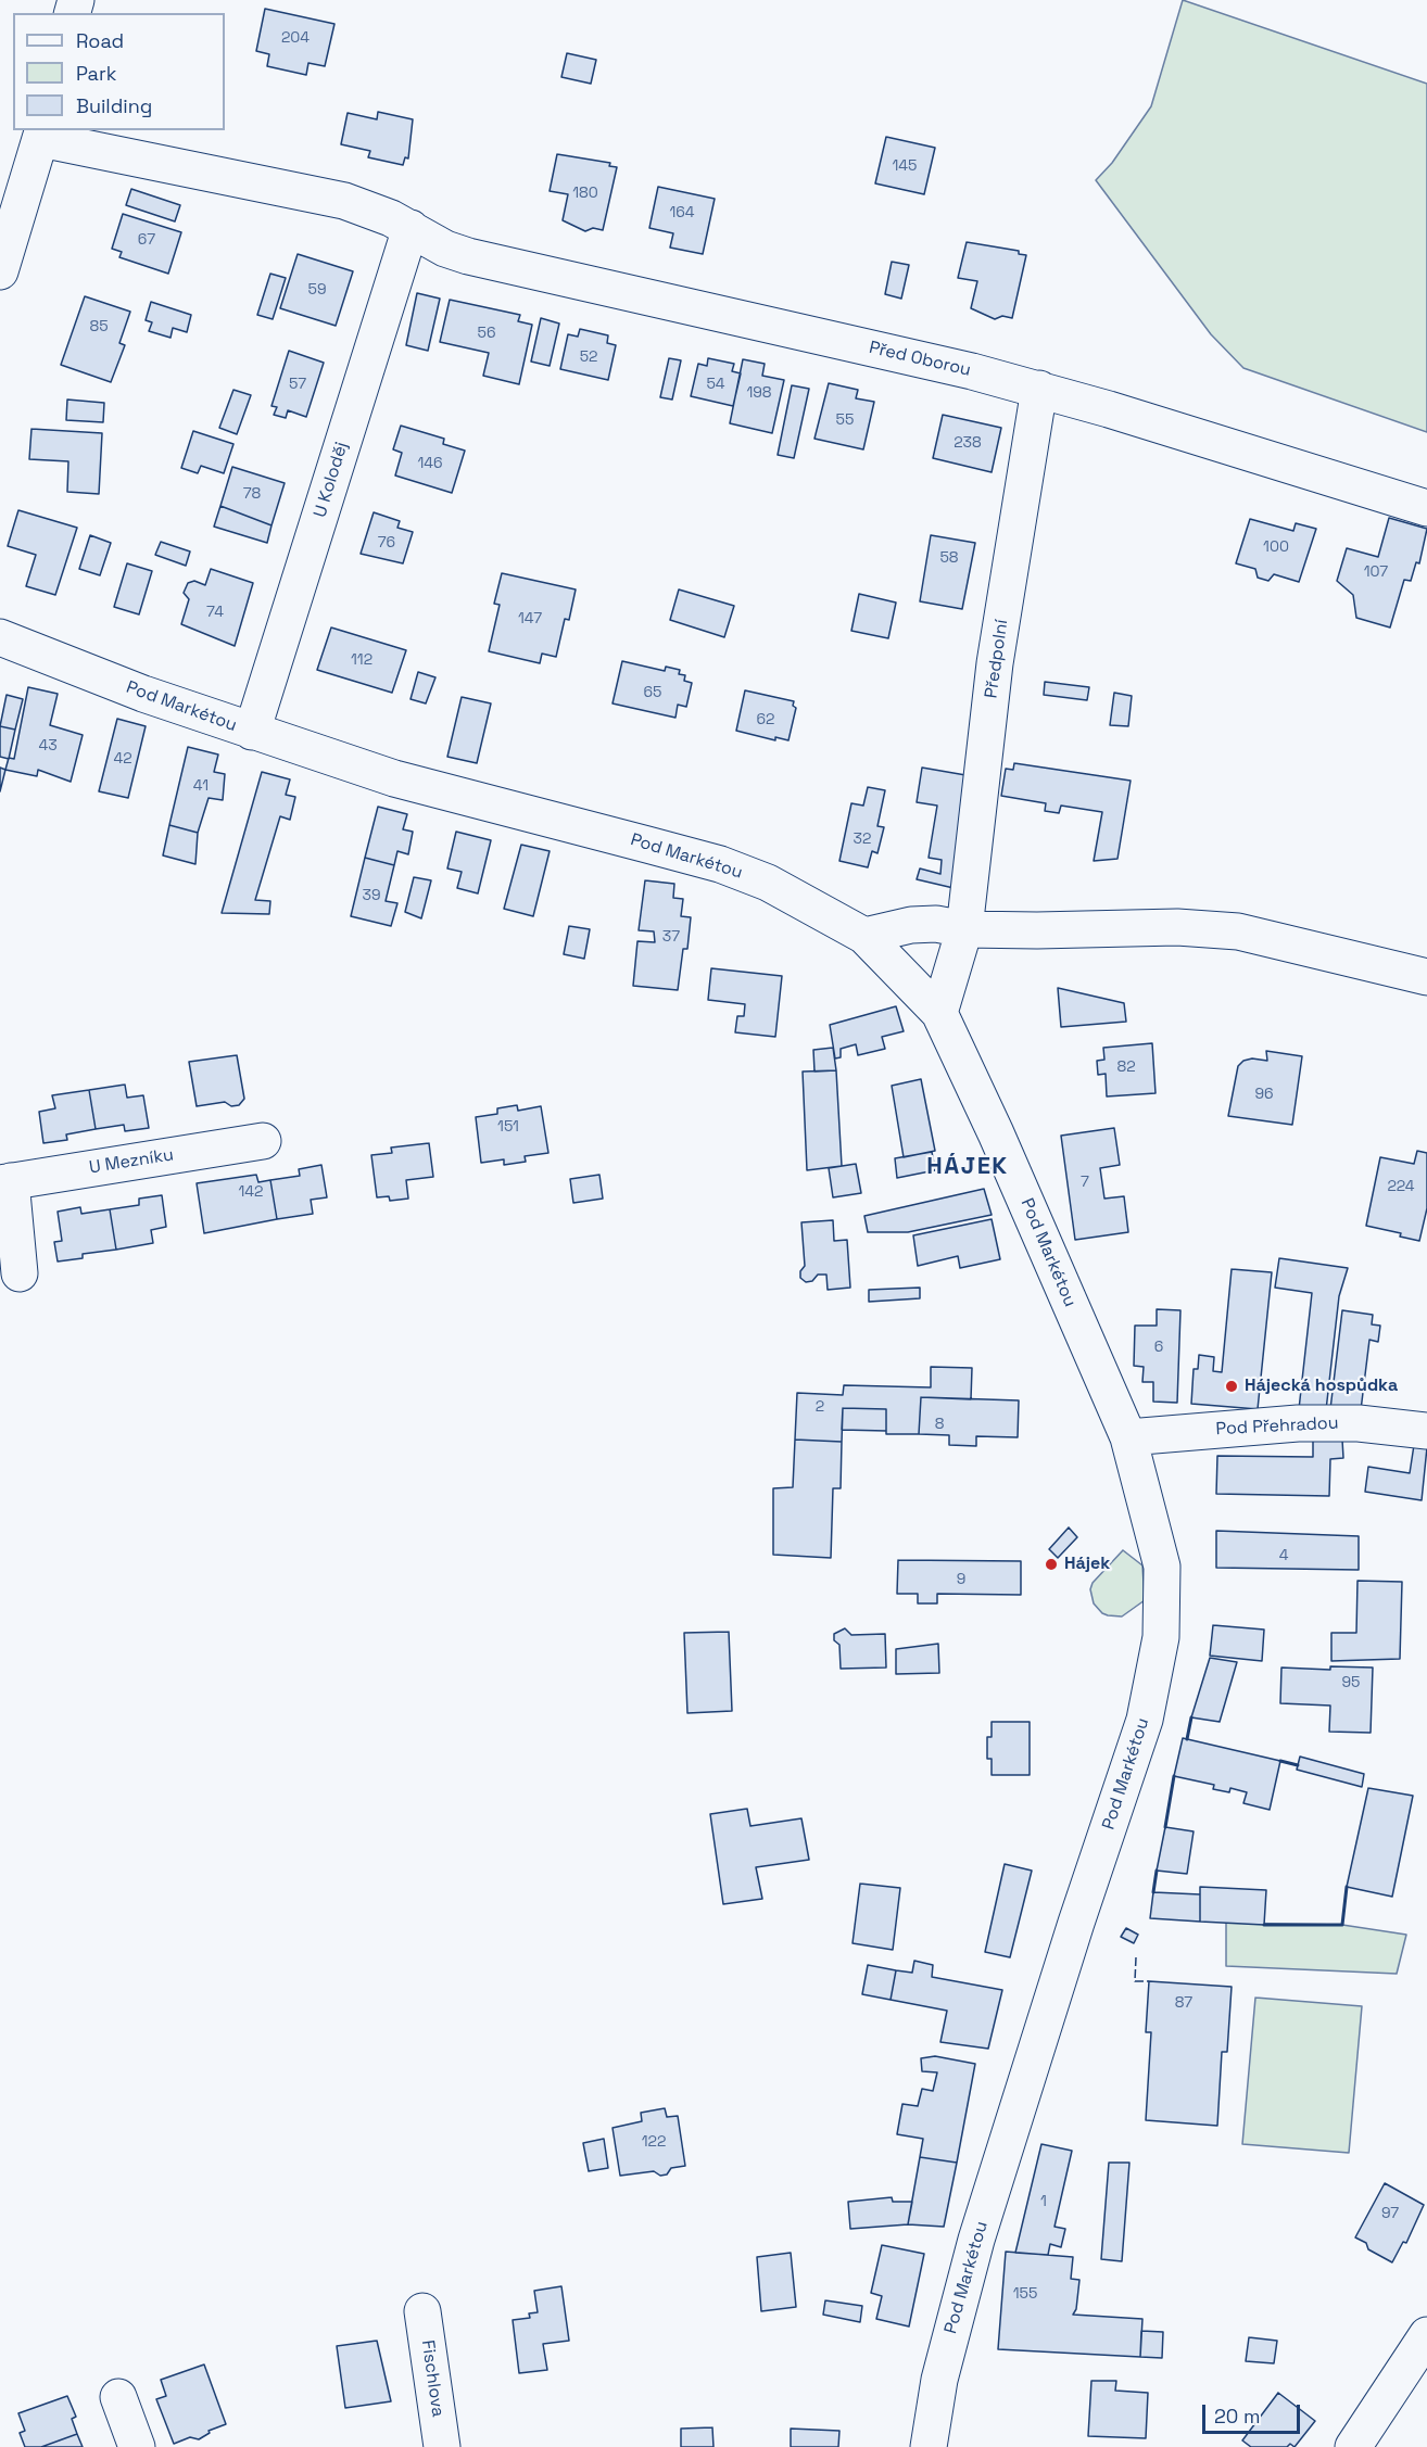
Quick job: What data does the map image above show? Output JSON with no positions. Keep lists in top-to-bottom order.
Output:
{
  "streets": {
    "street": [
      "Před Oborou",
      "U Koloděj",
      "Předpolní",
      "Pod Markétou",
      "U Mezníku",
      "Pod Přehradou",
      "Fischlova"
    ]
  },
  "crossings": [
    ["Před Oborou", "U Koloděj"],
    ["Před Oborou", "Předpolní"],
    ["U Koloděj", "Pod Markétou"],
    ["Předpolní", "Pod Markétou"],
    ["Pod Markétou", "Pod Přehradou"]
  ],
  "districts": ["HÁJEK"],
  "places": ["Hájecká hospůdka", "Hájek"],
  "house_numbers": [
    "204",
    "145",
    "180",
    "164",
    "67",
    "59",
    "85",
    "56",
    "52",
    "57",
    "54",
    "198",
    "55",
    "238",
    "146",
    "78",
    "76",
    "100",
    "58",
    "107",
    "74",
    "147",
    "112",
    "65",
    "62",
    "43",
    "42",
    "41",
    "32",
    "39",
    "37",
    "82",
    "96",
    "151",
    "7",
    "224",
    "142",
    "6",
    "2",
    "8",
    "4",
    "9",
    "95",
    "87",
    "122",
    "1",
    "97",
    "155"
  ],
  "legend": ["Road", "Park", "Building"],
  "scale_bar": "20 m"
}
